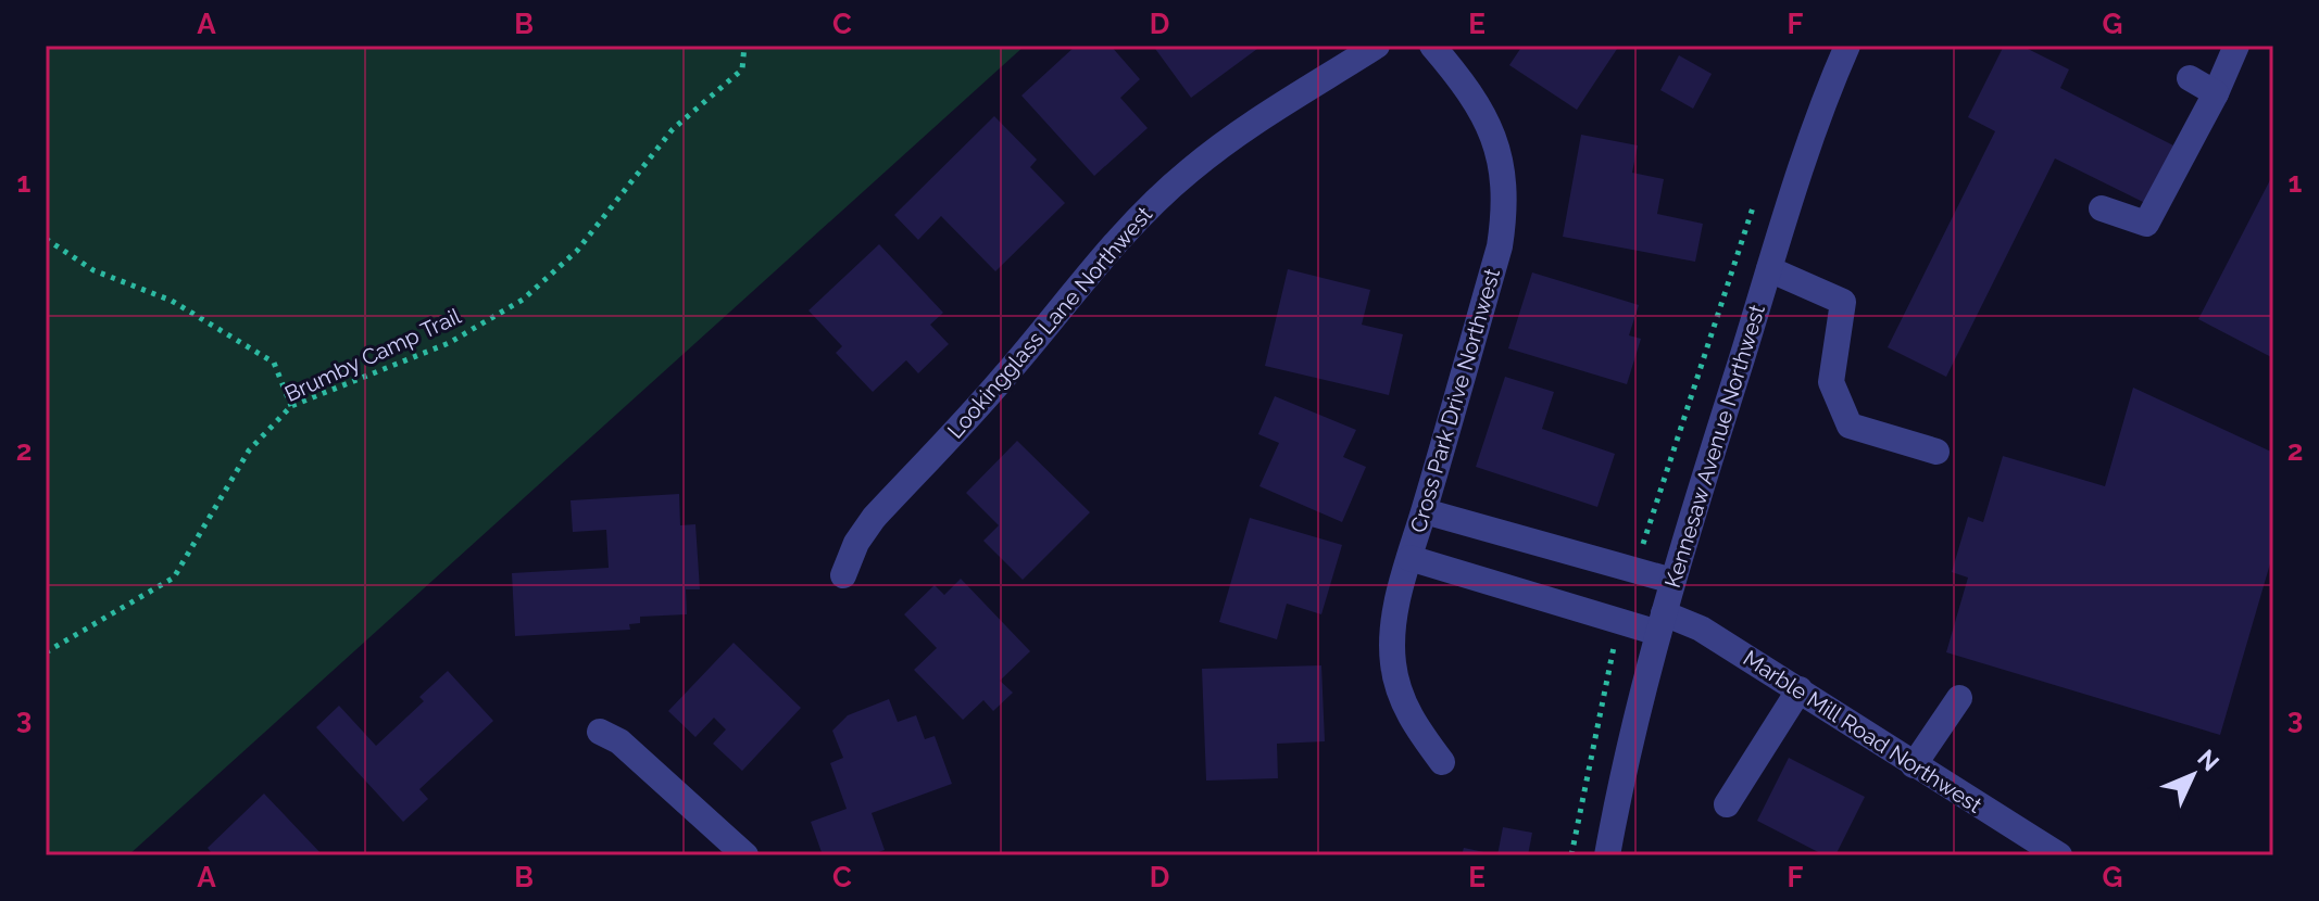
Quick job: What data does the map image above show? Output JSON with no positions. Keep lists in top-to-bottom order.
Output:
{
  "streets": {
    "street": [
      "Lookingglass Lane Northwest",
      "Cross Park Drive Northwest",
      "Kennesaw Avenue Northwest",
      "Marble Mill Road Northwest"
    ],
    "path": ["Brumby Camp Trail"]
  },
  "crossings": [
    ["Cross Park Drive Northwest", "Marble Mill Road Northwest"],
    ["Kennesaw Avenue Northwest", "Marble Mill Road Northwest"]
  ],
  "north": "top right",
  "grid": {
    "columns": [
      "A",
      "B",
      "C",
      "D",
      "E",
      "F",
      "G"
    ],
    "rows": ["1", "2", "3"]
  }
}
